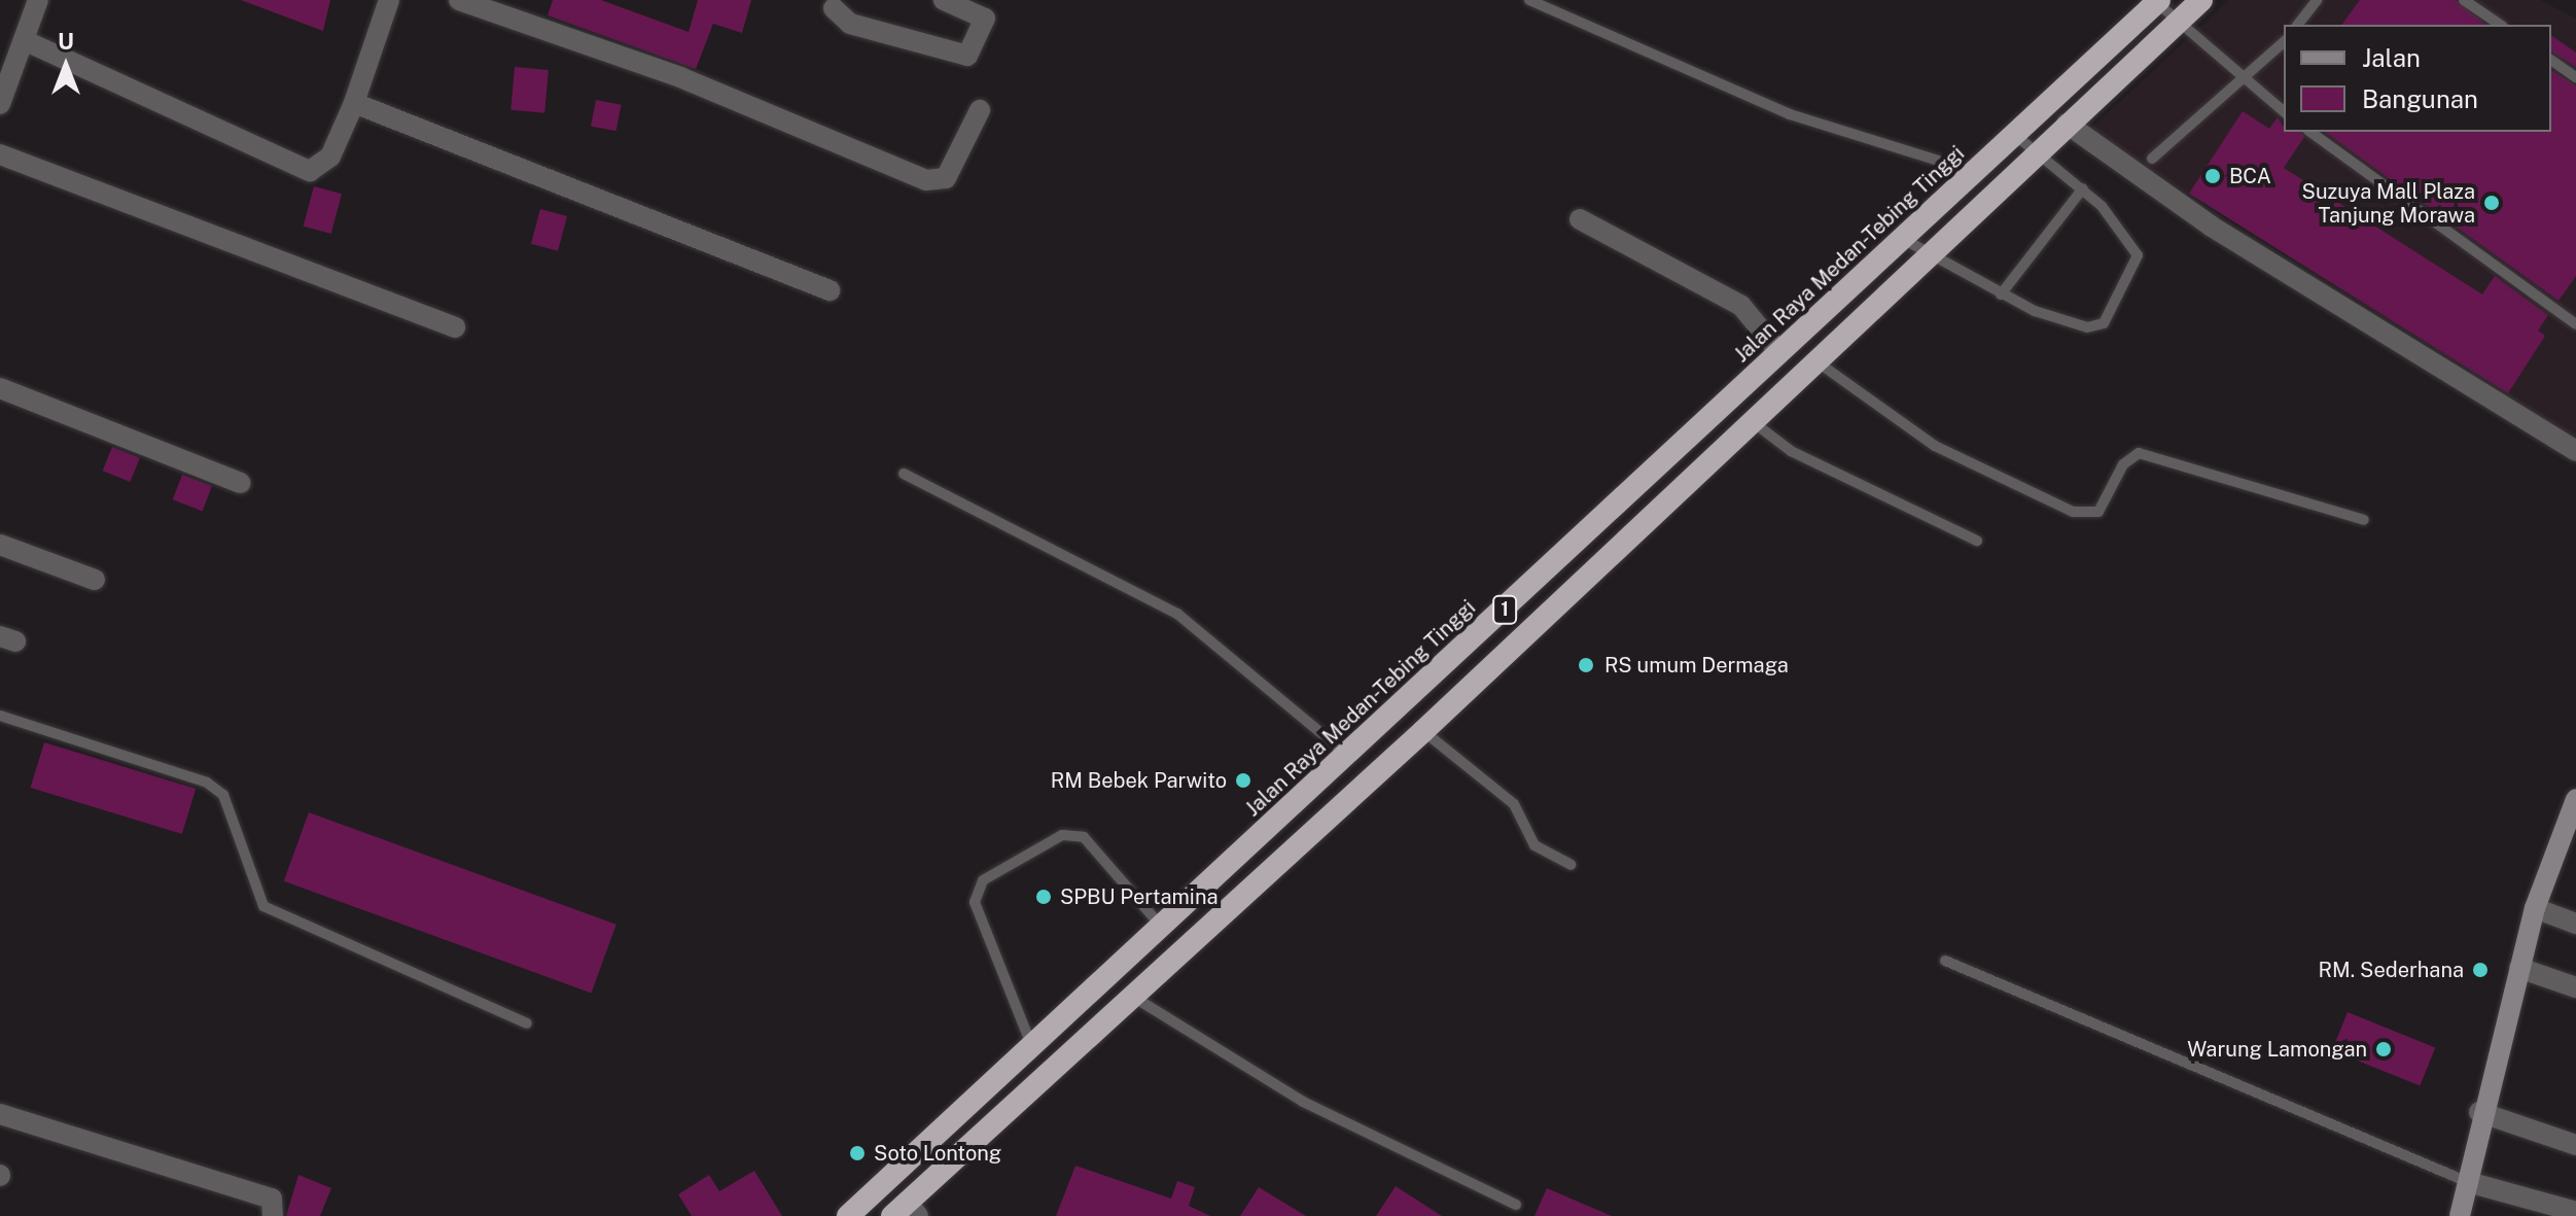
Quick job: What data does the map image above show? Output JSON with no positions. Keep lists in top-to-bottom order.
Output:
{
  "streets": {
    "highway": ["Jalan Raya Medan-Tebing Tinggi", "1"]
  },
  "places": [
    "BCA",
    "Suzuya Mall Plaza Tanjung Morawa",
    "RS umum Dermaga",
    "RM Bebek Parwito",
    "SPBU Pertamina",
    "RM. Sederhana",
    "Warung Lamongan",
    "Soto Lontong"
  ],
  "legend": ["Jalan", "Bangunan"],
  "north": "top"
}
